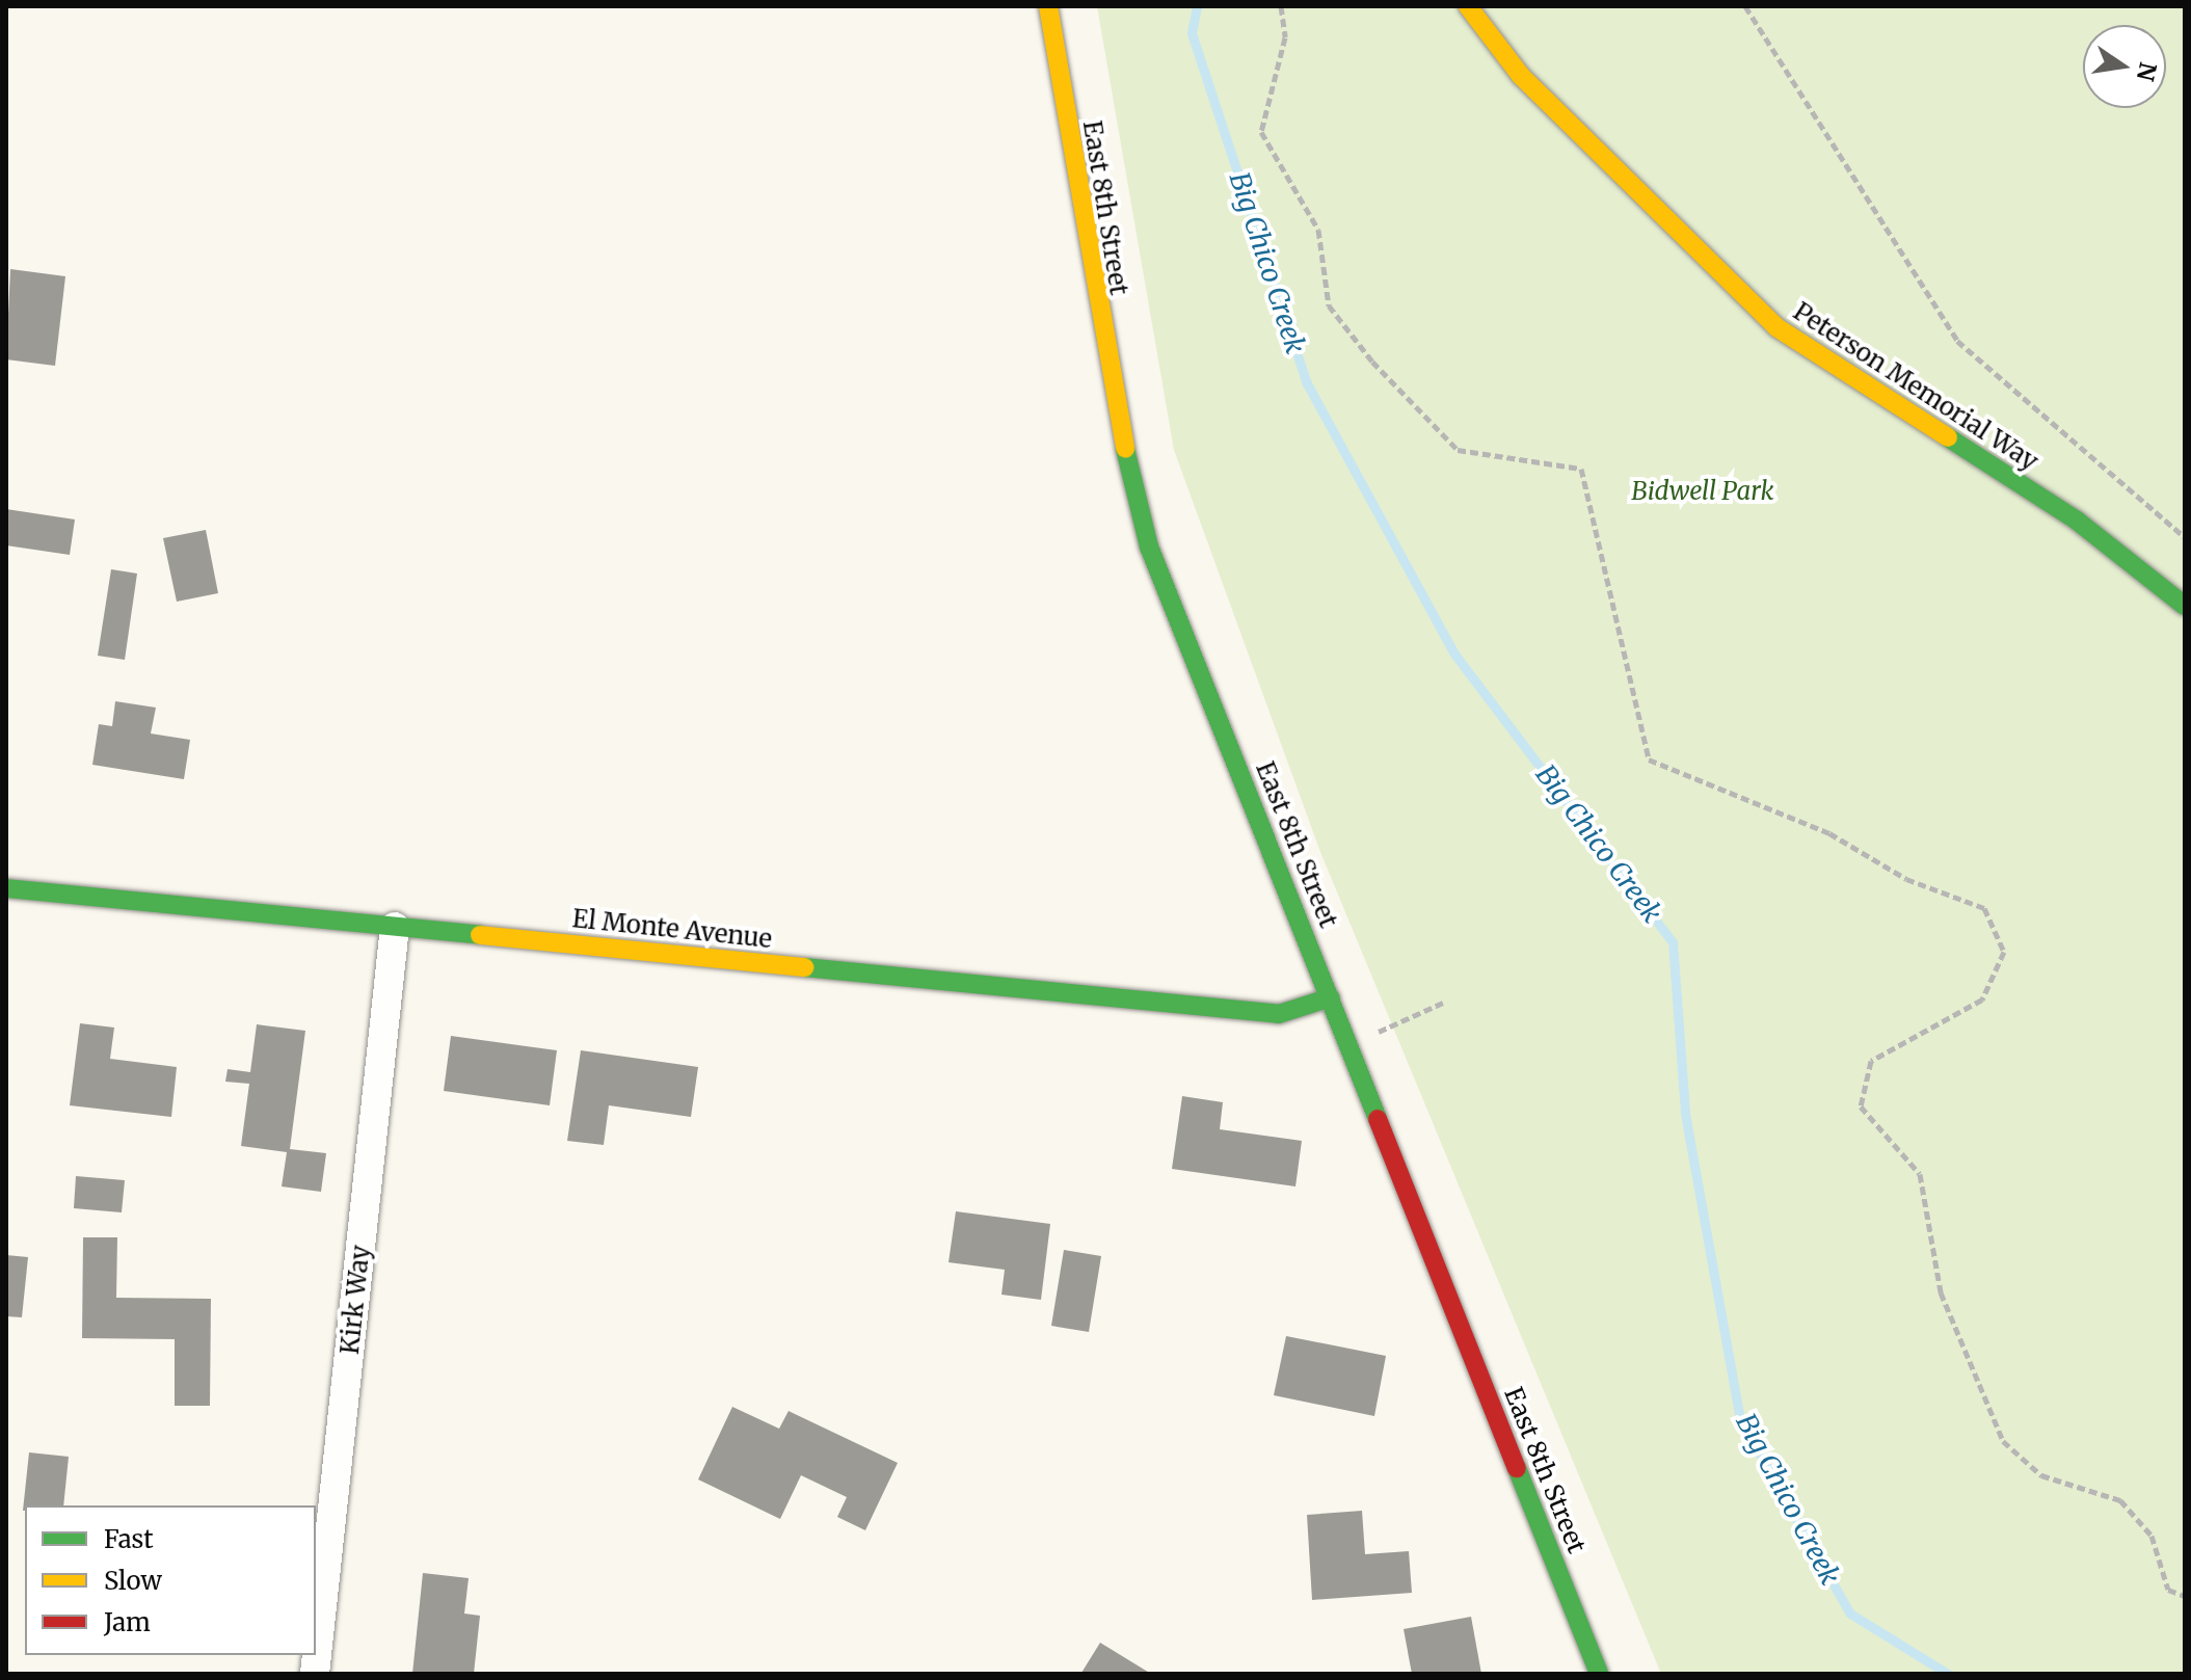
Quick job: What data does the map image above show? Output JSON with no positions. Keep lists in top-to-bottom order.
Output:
{
  "streets": {
    "street": [
      "East 8th Street",
      "Peterson Memorial Way",
      "El Monte Avenue",
      "Kirk Way"
    ]
  },
  "crossings": [
    ["East 8th Street", "El Monte Avenue"],
    ["El Monte Avenue", "Kirk Way"]
  ],
  "water": ["Big Chico Creek"],
  "parks": ["Bidwell Park"],
  "legend": ["Fast", "Slow", "Jam"],
  "north": "right"
}
